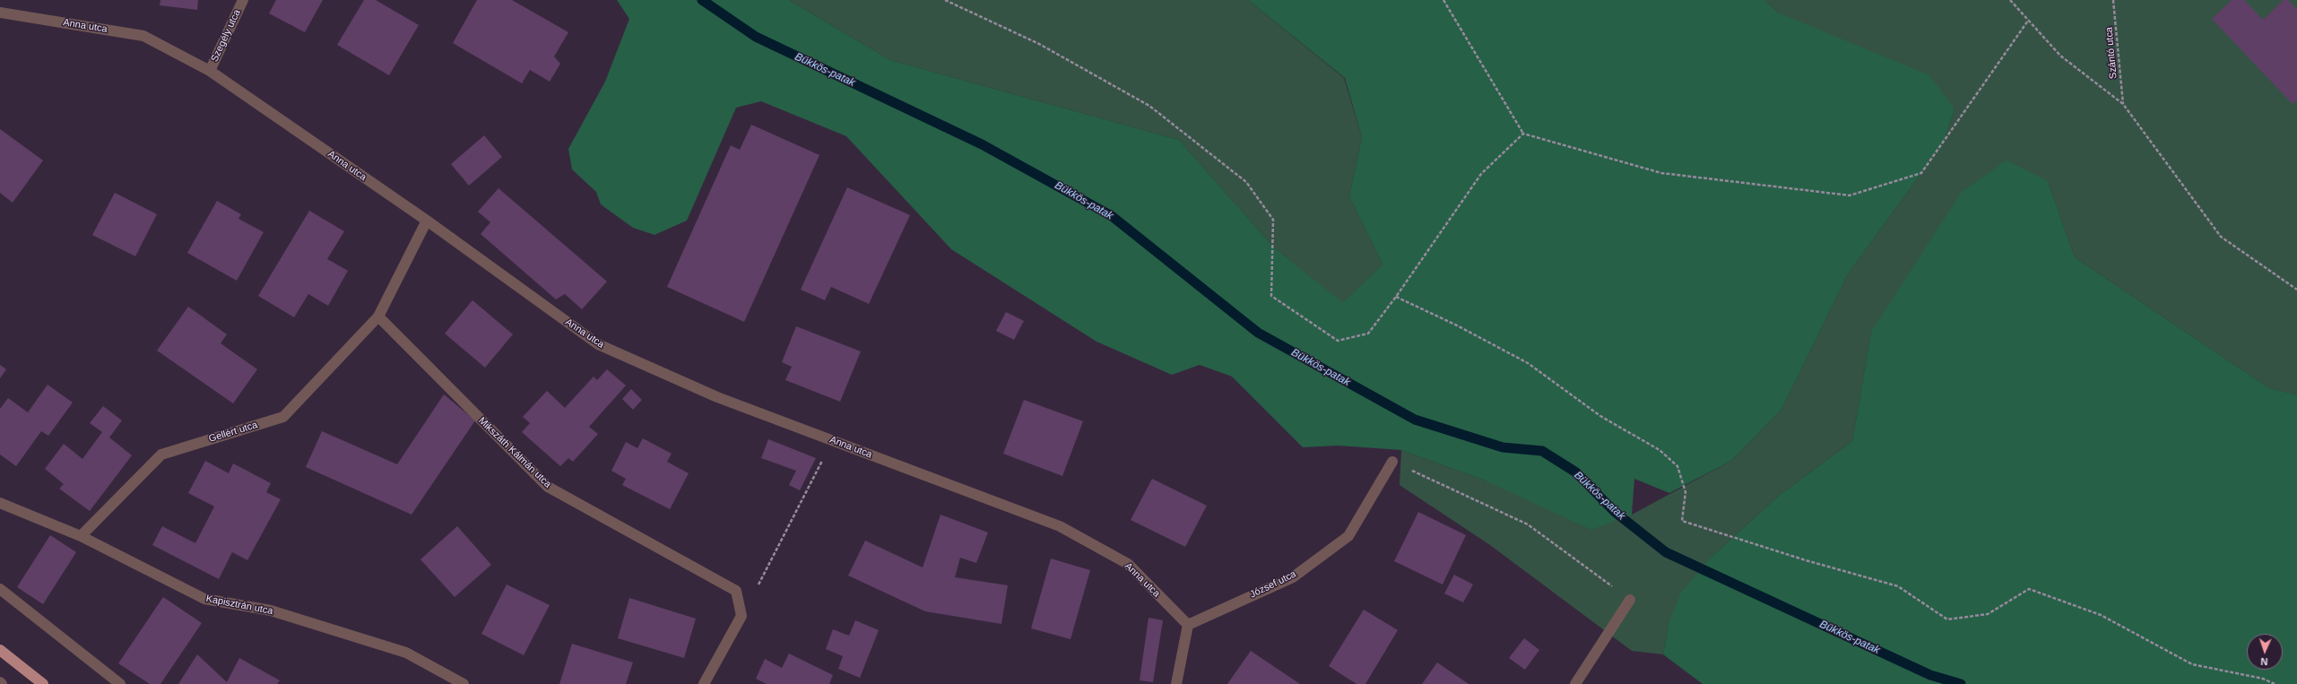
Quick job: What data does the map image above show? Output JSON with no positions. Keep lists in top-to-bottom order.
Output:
{
  "streets": {
    "street": [
      "Anna utca",
      "Szegély utca",
      "Gellért utca",
      "Mikszáth Kálmán utca",
      "József utca",
      "Kapisztrán utca"
    ],
    "path": ["Szántó utca"]
  },
  "crossings": [
    ["Anna utca", "Szegély utca"],
    ["Anna utca", "József utca"],
    ["Gellért utca", "Mikszáth Kálmán utca"],
    ["Gellért utca", "Kapisztrán utca"]
  ],
  "water": ["Bükkös-patak"],
  "north": "bottom"
}
